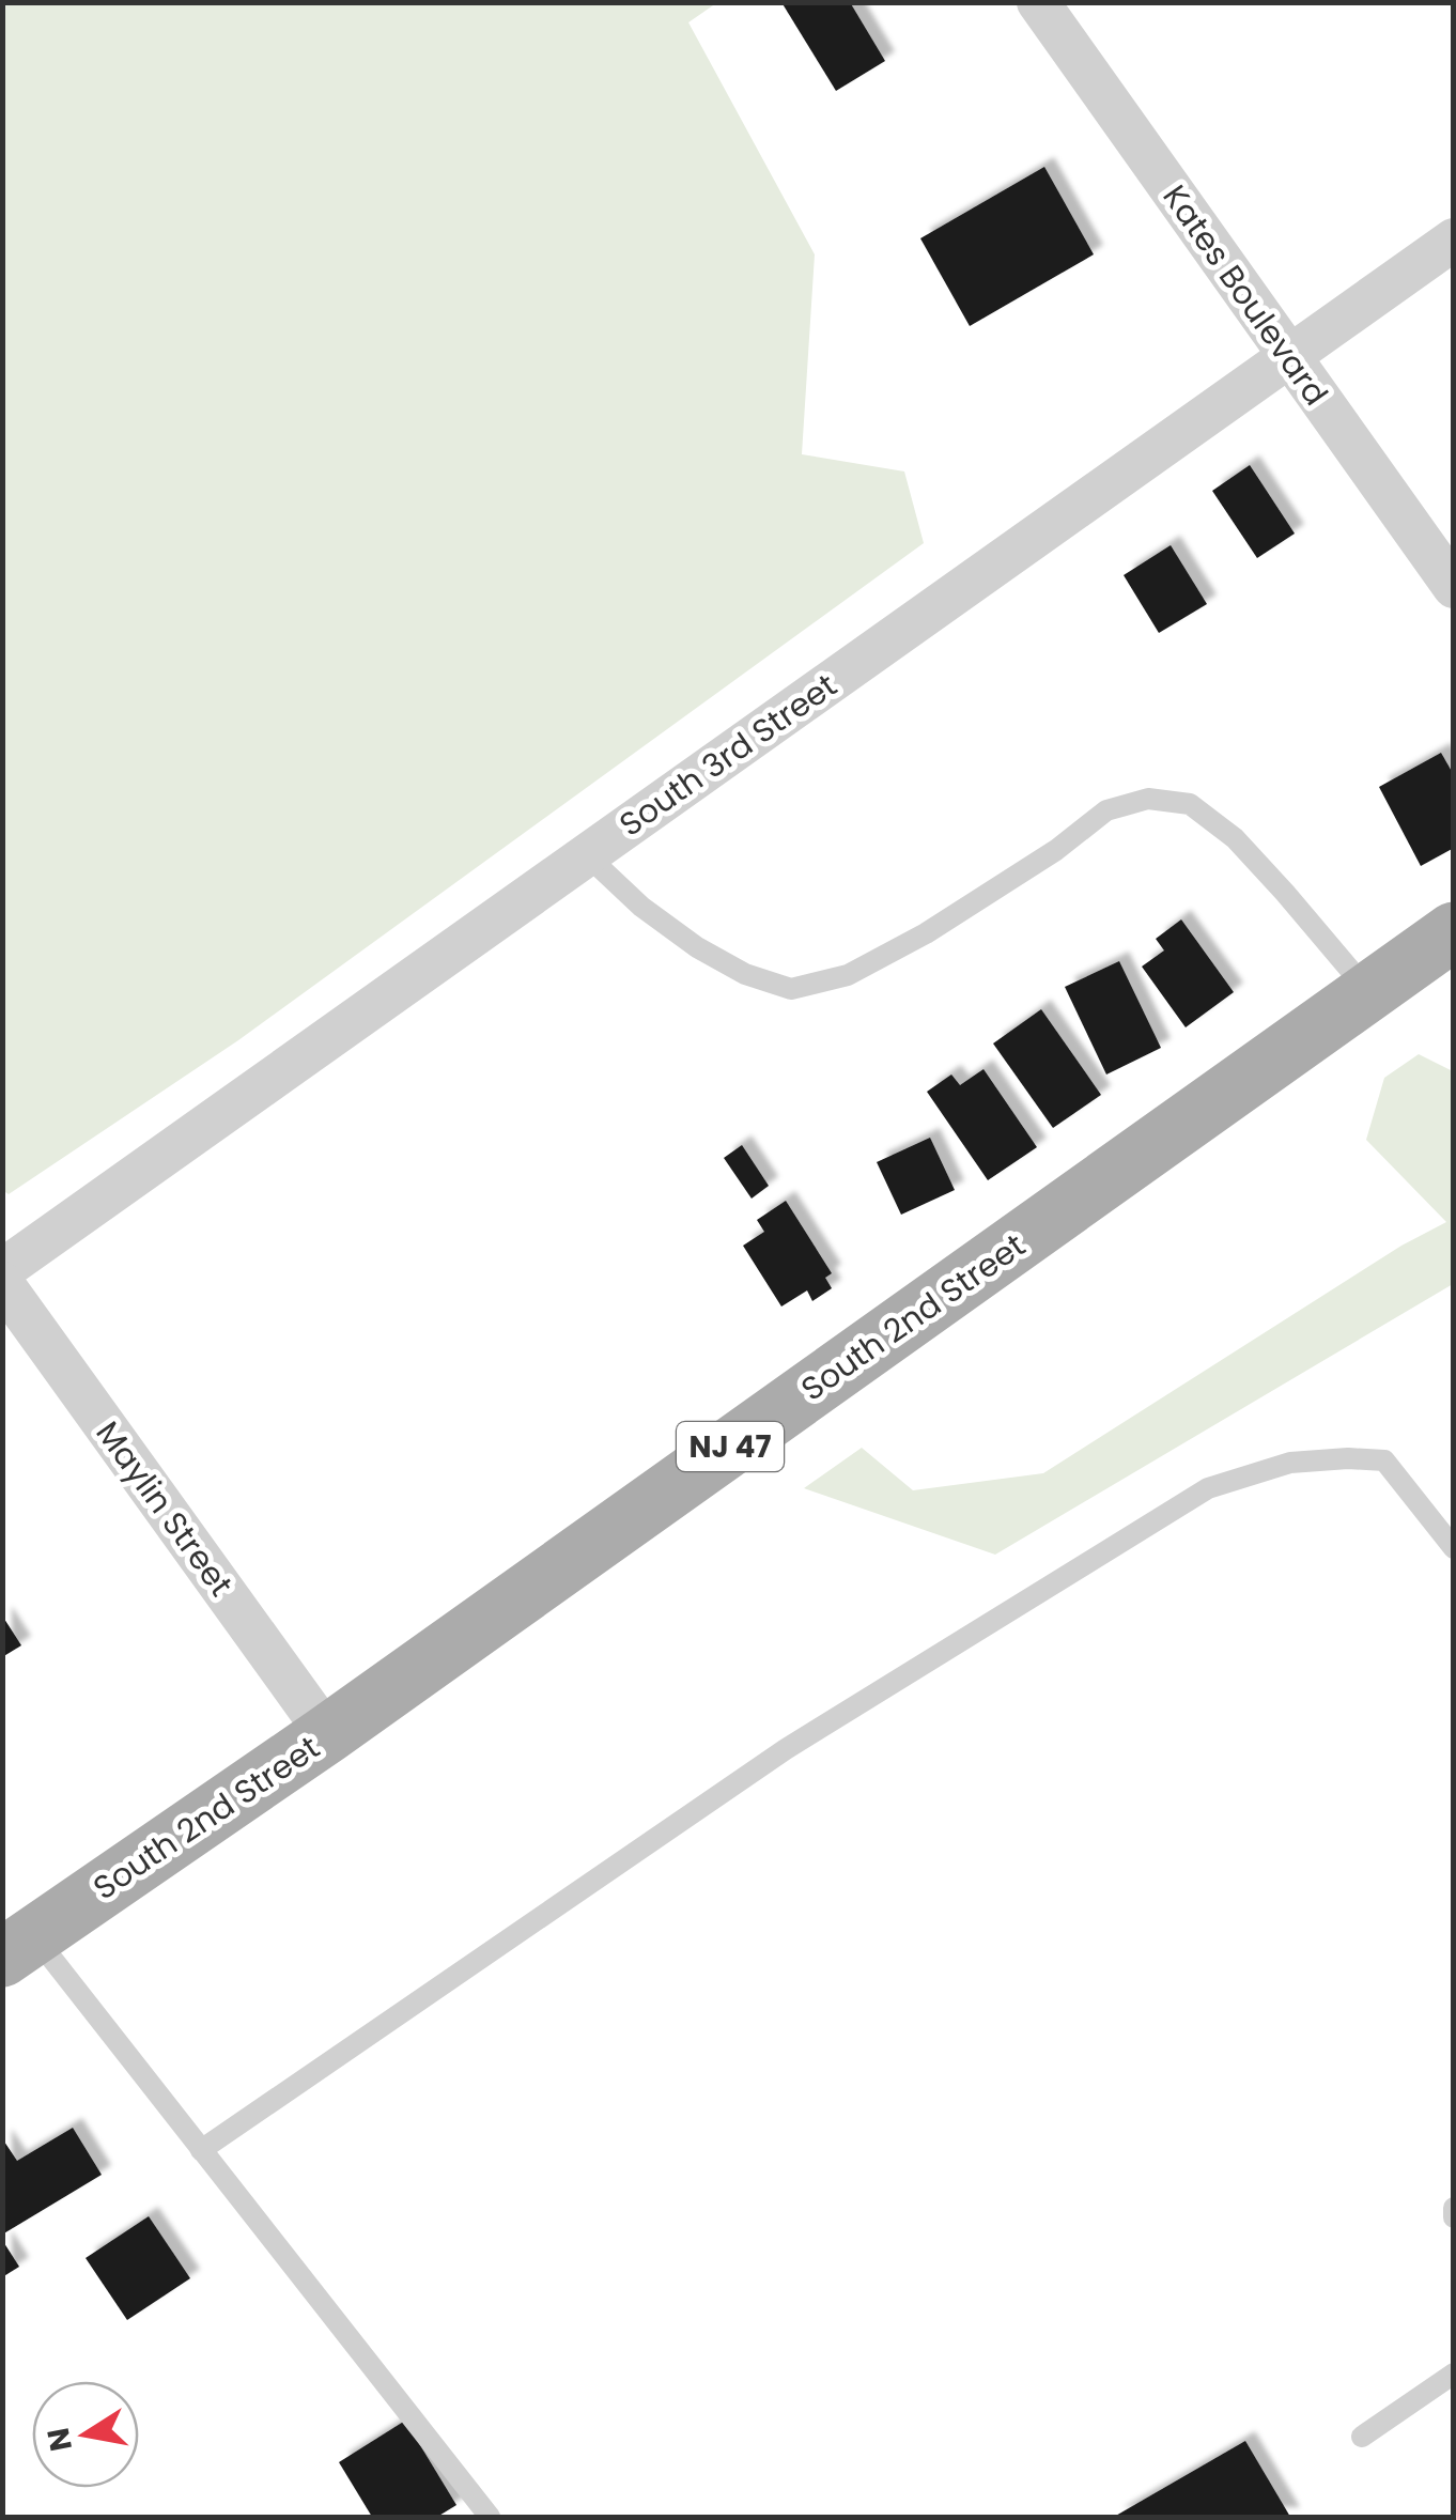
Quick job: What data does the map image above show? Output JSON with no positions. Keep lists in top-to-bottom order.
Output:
{
  "streets": {
    "main road": ["South 2nd Street", "NJ 47"],
    "street": ["Kates Boulevard", "South 3rd Street", "Maylin Street"]
  },
  "crossings": [
    ["Kates Boulevard", "South 3rd Street"],
    ["South 2nd Street", "Maylin Street"]
  ],
  "north": "left"
}
